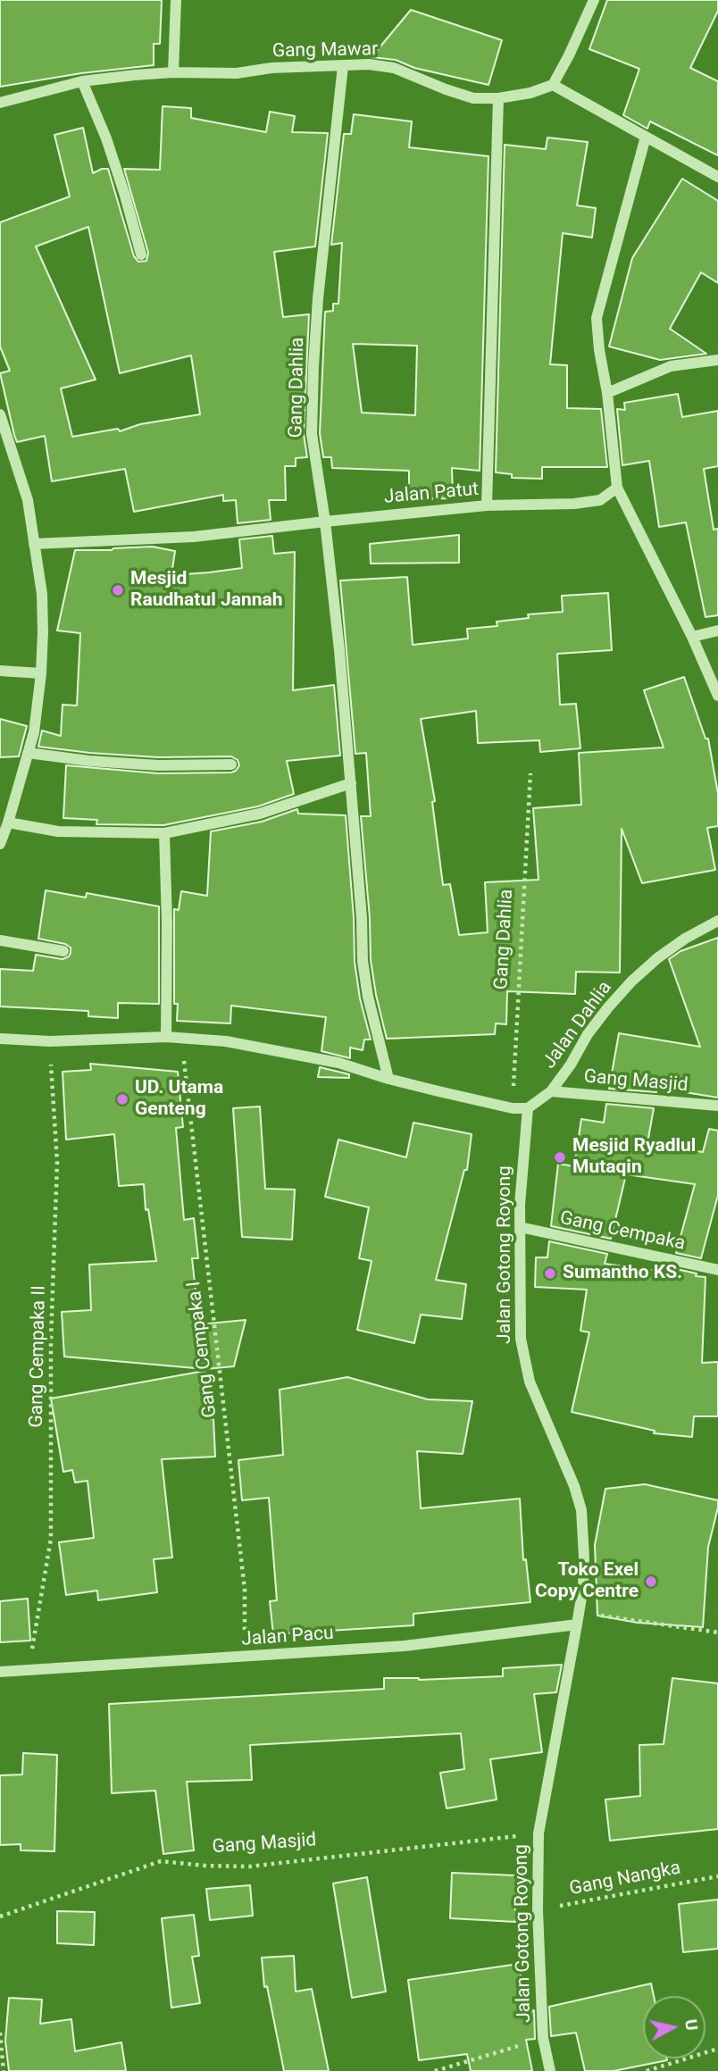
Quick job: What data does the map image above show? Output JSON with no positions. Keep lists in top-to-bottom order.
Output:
{
  "streets": {
    "street": [
      "Gang Mawar",
      "Gang Dahlia",
      "Jalan Patut",
      "Jalan Dahlia",
      "Gang Masjid",
      "Gang Cempaka",
      "Jalan Gotong Royong",
      "Jalan Pacu"
    ],
    "path": ["Gang Cempaka I", "Gang Cempaka II", "Gang Nangka"]
  },
  "crossings": [
    ["Gang Mawar", "Gang Dahlia"],
    ["Gang Dahlia", "Jalan Patut"],
    ["Jalan Dahlia", "Gang Masjid"],
    ["Jalan Dahlia", "Jalan Gotong Royong"],
    ["Gang Masjid", "Jalan Gotong Royong"],
    ["Gang Cempaka", "Jalan Gotong Royong"],
    ["Jalan Gotong Royong", "Jalan Pacu"],
    ["Jalan Gotong Royong", "Gang Nangka"],
    ["Gang Cempaka I", "Jalan Pacu"],
    ["Gang Cempaka II", "Jalan Pacu"]
  ],
  "places": [
    "Mesjid Raudhatul Jannah",
    "UD. Utama Genteng",
    "Mesjid Ryadlul Mutaqin",
    "Sumantho KS.",
    "Toko Exel Copy Centre"
  ],
  "north": "right"
}
